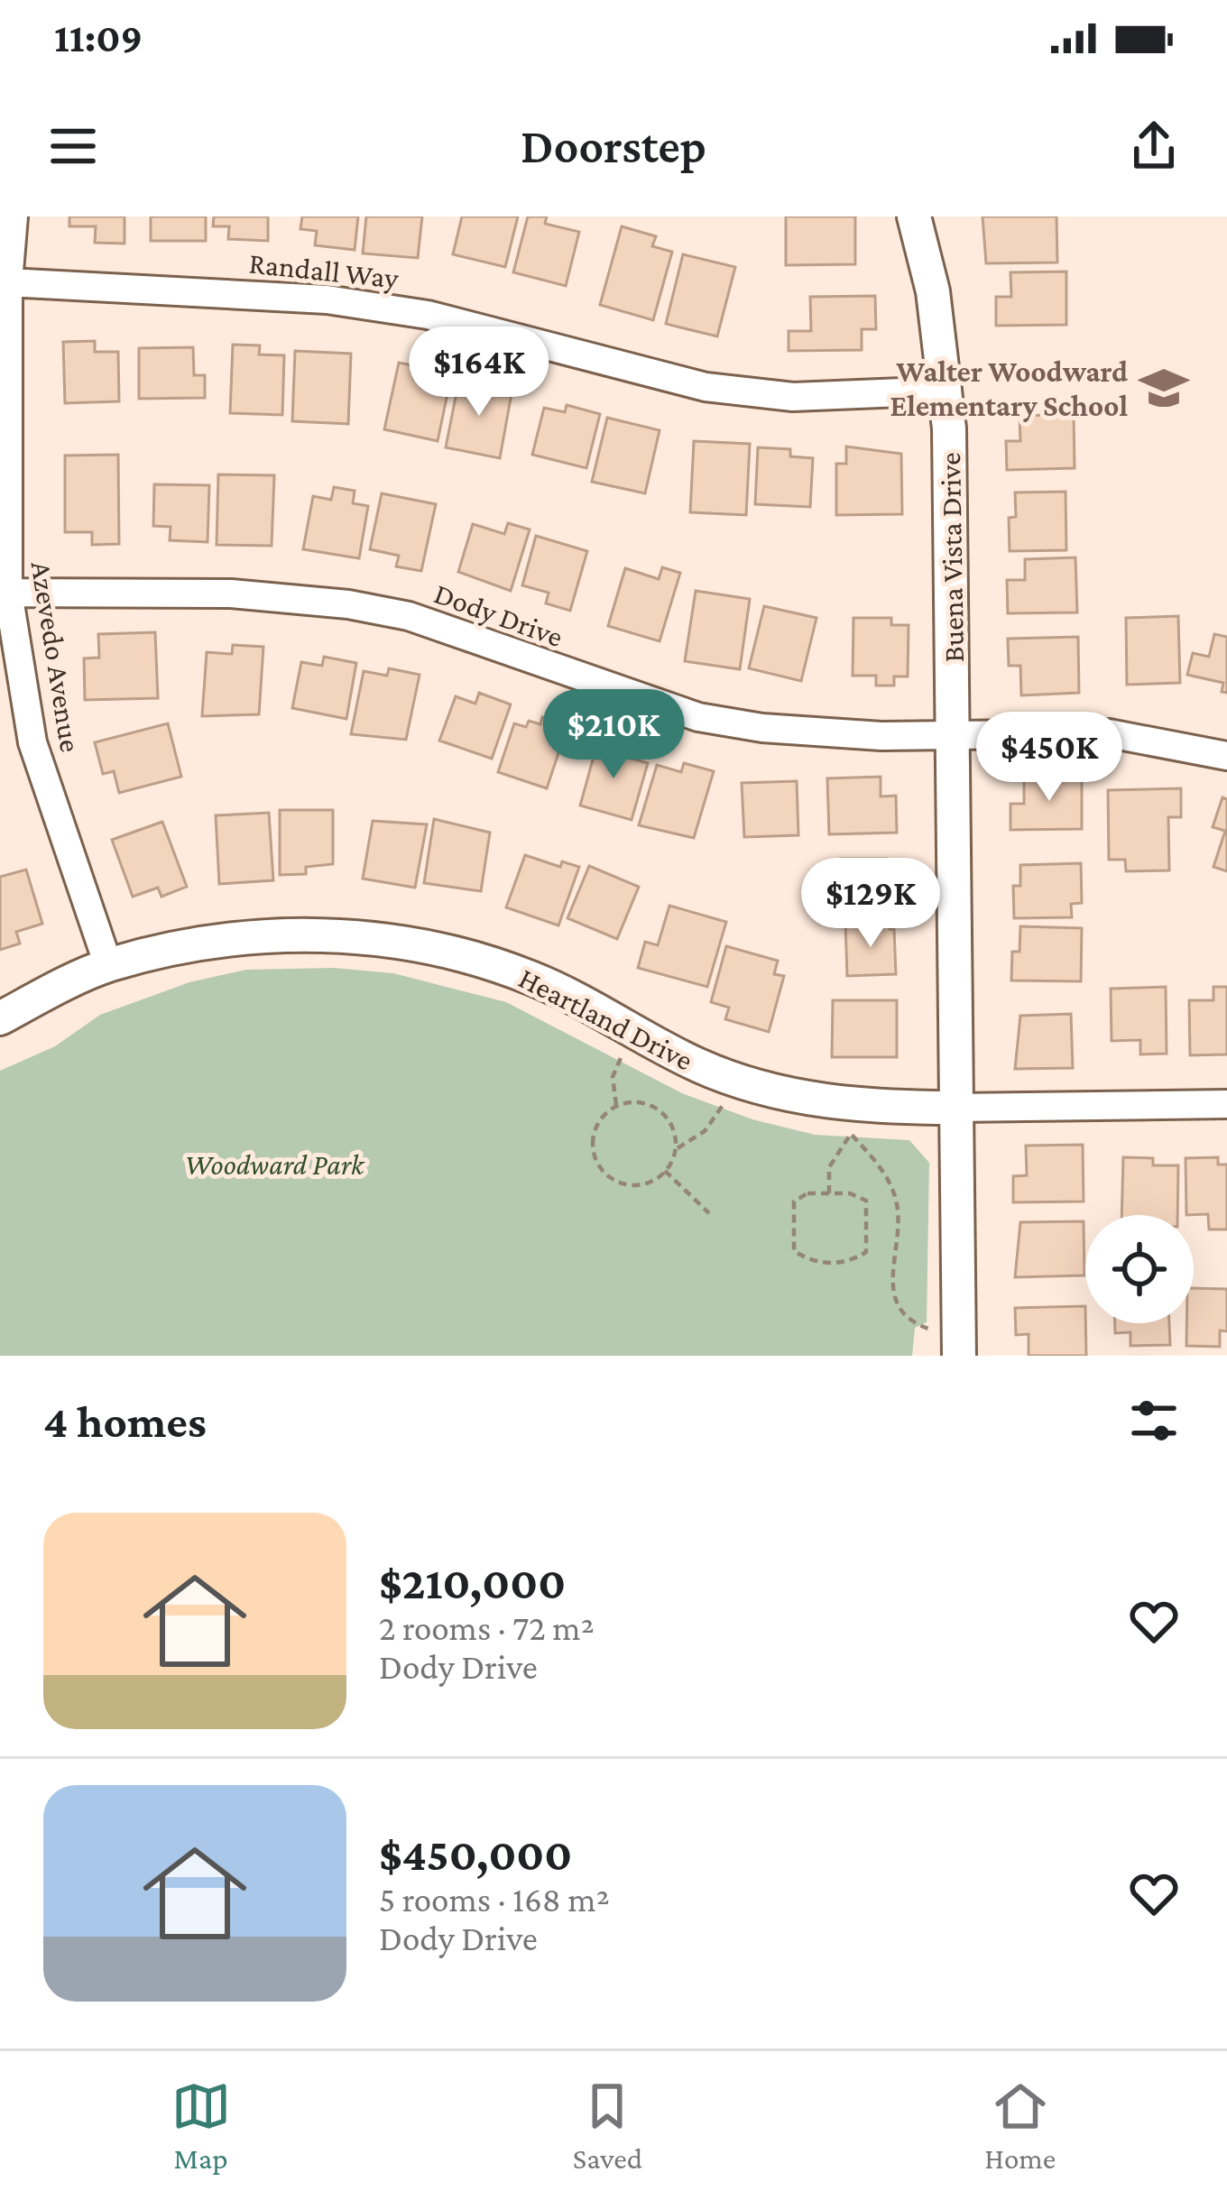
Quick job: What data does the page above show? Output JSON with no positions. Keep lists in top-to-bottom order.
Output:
{
  "streets": {
    "street": [
      "Randall Way",
      "Buena Vista Drive",
      "Dody Drive",
      "Azevedo Avenue",
      "Heartland Drive"
    ]
  },
  "crossings": [
    ["Randall Way", "Buena Vista Drive"],
    ["Randall Way", "Azevedo Avenue"],
    ["Buena Vista Drive", "Dody Drive"],
    ["Buena Vista Drive", "Heartland Drive"],
    ["Dody Drive", "Azevedo Avenue"],
    ["Azevedo Avenue", "Heartland Drive"]
  ],
  "parks": ["Woodward Park"],
  "places": {
    "school or university": ["Walter Woodward Elementary School"]
  },
  "page": {
    "status": "11:09",
    "header": "Doorstep",
    "price": [
      "$164K",
      "$210K",
      "$450K",
      "$129K"
    ],
    "heading": "4 homes",
    "list": [
      {
        "name": "$210,000",
        "note": "2 rooms · 72 m² · Dody Drive"
      },
      {
        "name": "$450,000",
        "note": "5 rooms · 168 m² · Dody Drive"
      }
    ],
    "tabs": ["Map", "Saved", "Home"]
  }
}
